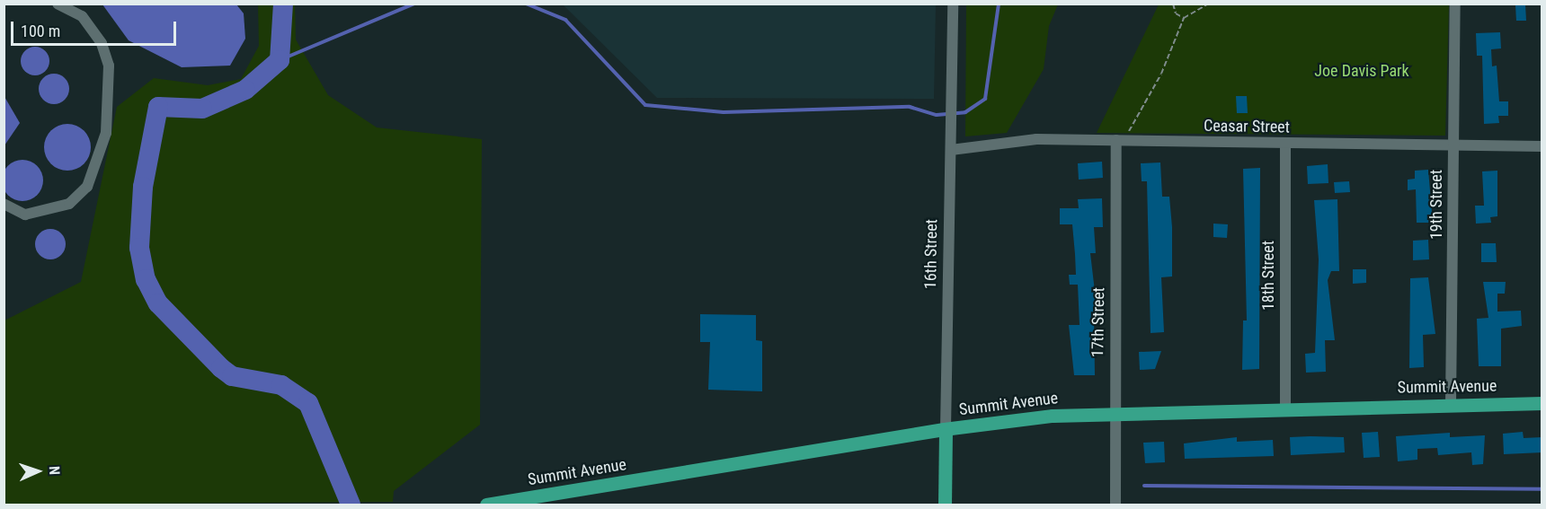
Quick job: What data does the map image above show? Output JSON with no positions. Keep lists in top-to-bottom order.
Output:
{
  "streets": {
    "main road": ["16th Street", "Summit Avenue"],
    "street": [
      "Ceasar Street",
      "19th Street",
      "18th Street",
      "17th Street"
    ]
  },
  "crossings": [
    ["Ceasar Street", "19th Street"],
    ["Ceasar Street", "16th Street"],
    ["Ceasar Street", "18th Street"],
    ["Ceasar Street", "17th Street"],
    ["19th Street", "Summit Avenue"],
    ["16th Street", "Summit Avenue"],
    ["18th Street", "Summit Avenue"],
    ["17th Street", "Summit Avenue"]
  ],
  "parks": ["Joe Davis Park"],
  "scale_bar": "100 m",
  "north": "right"
}
